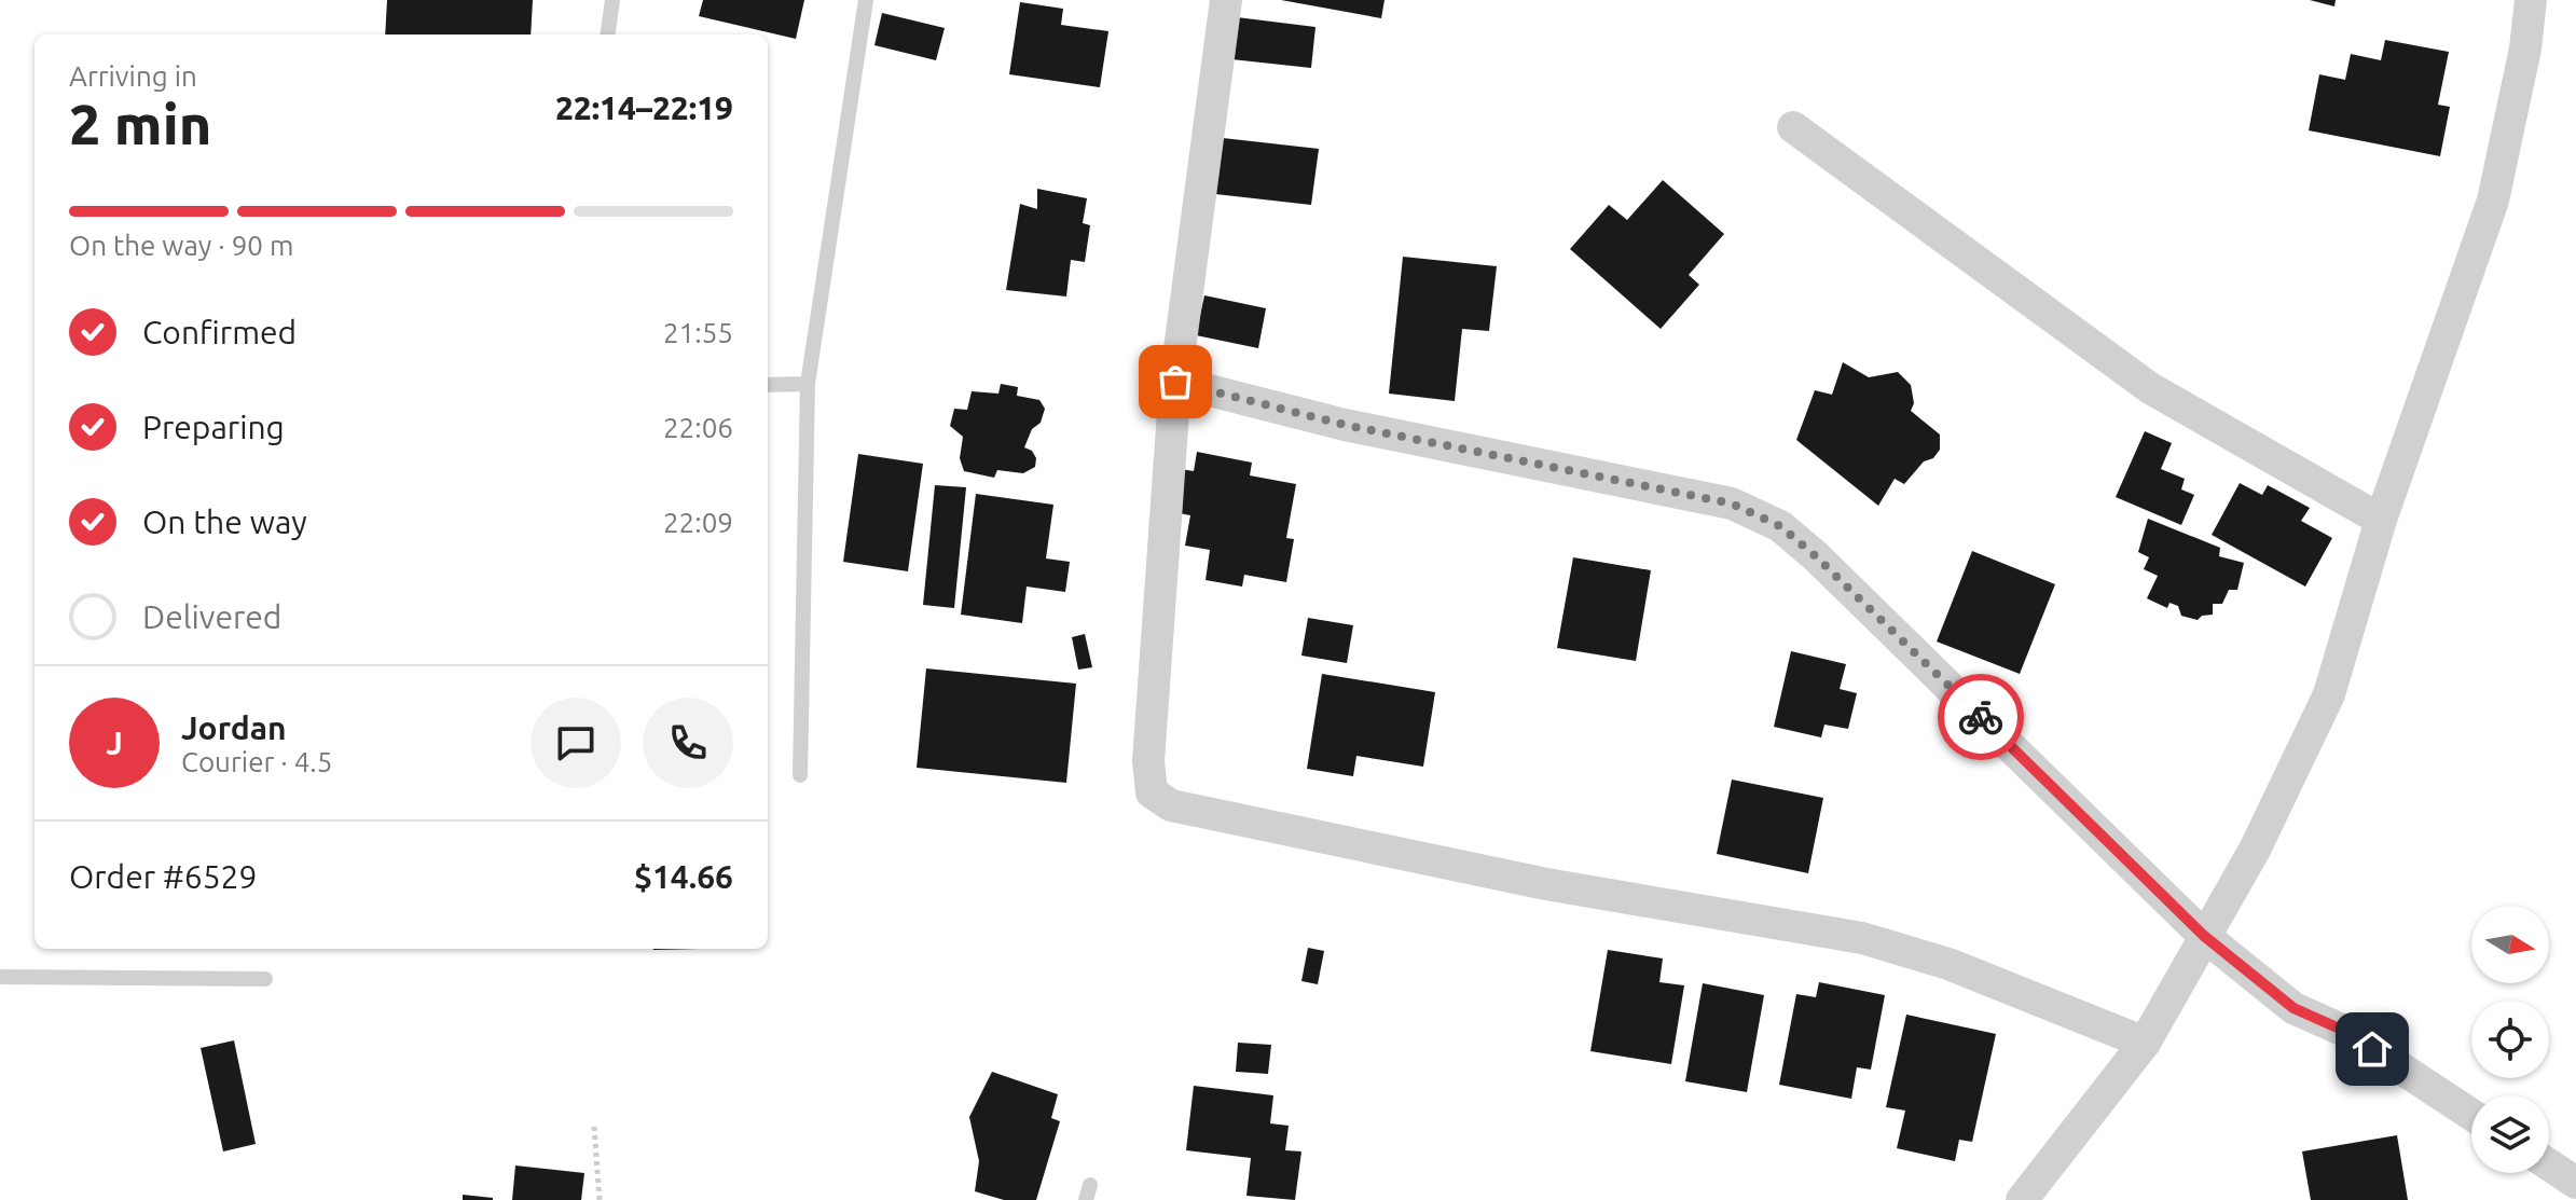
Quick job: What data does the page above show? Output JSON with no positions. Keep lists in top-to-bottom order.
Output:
{
  "north": "right",
  "page": {
    "heading": ["2 min", "Arriving in", "22:14–22:19"],
    "panel": [
      "Jordan",
      "Courier · 4.5",
      "Order #6529",
      "$14.66"
    ],
    "bar": "On the way · 90 m",
    "list": [
      ["Confirmed", "21:55"],
      ["Preparing", "22:06"],
      ["On the way", "22:09"],
      "Delivered"
    ],
    "round": "J"
  }
}
